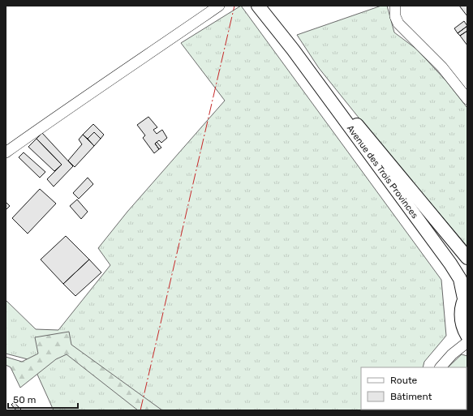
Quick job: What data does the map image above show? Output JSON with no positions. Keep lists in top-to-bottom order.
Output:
{
  "streets": {
    "main road": ["Avenue des Trois Provinces"]
  },
  "legend": ["Route", "Bâtiment"],
  "scale_bar": "50 m"
}
